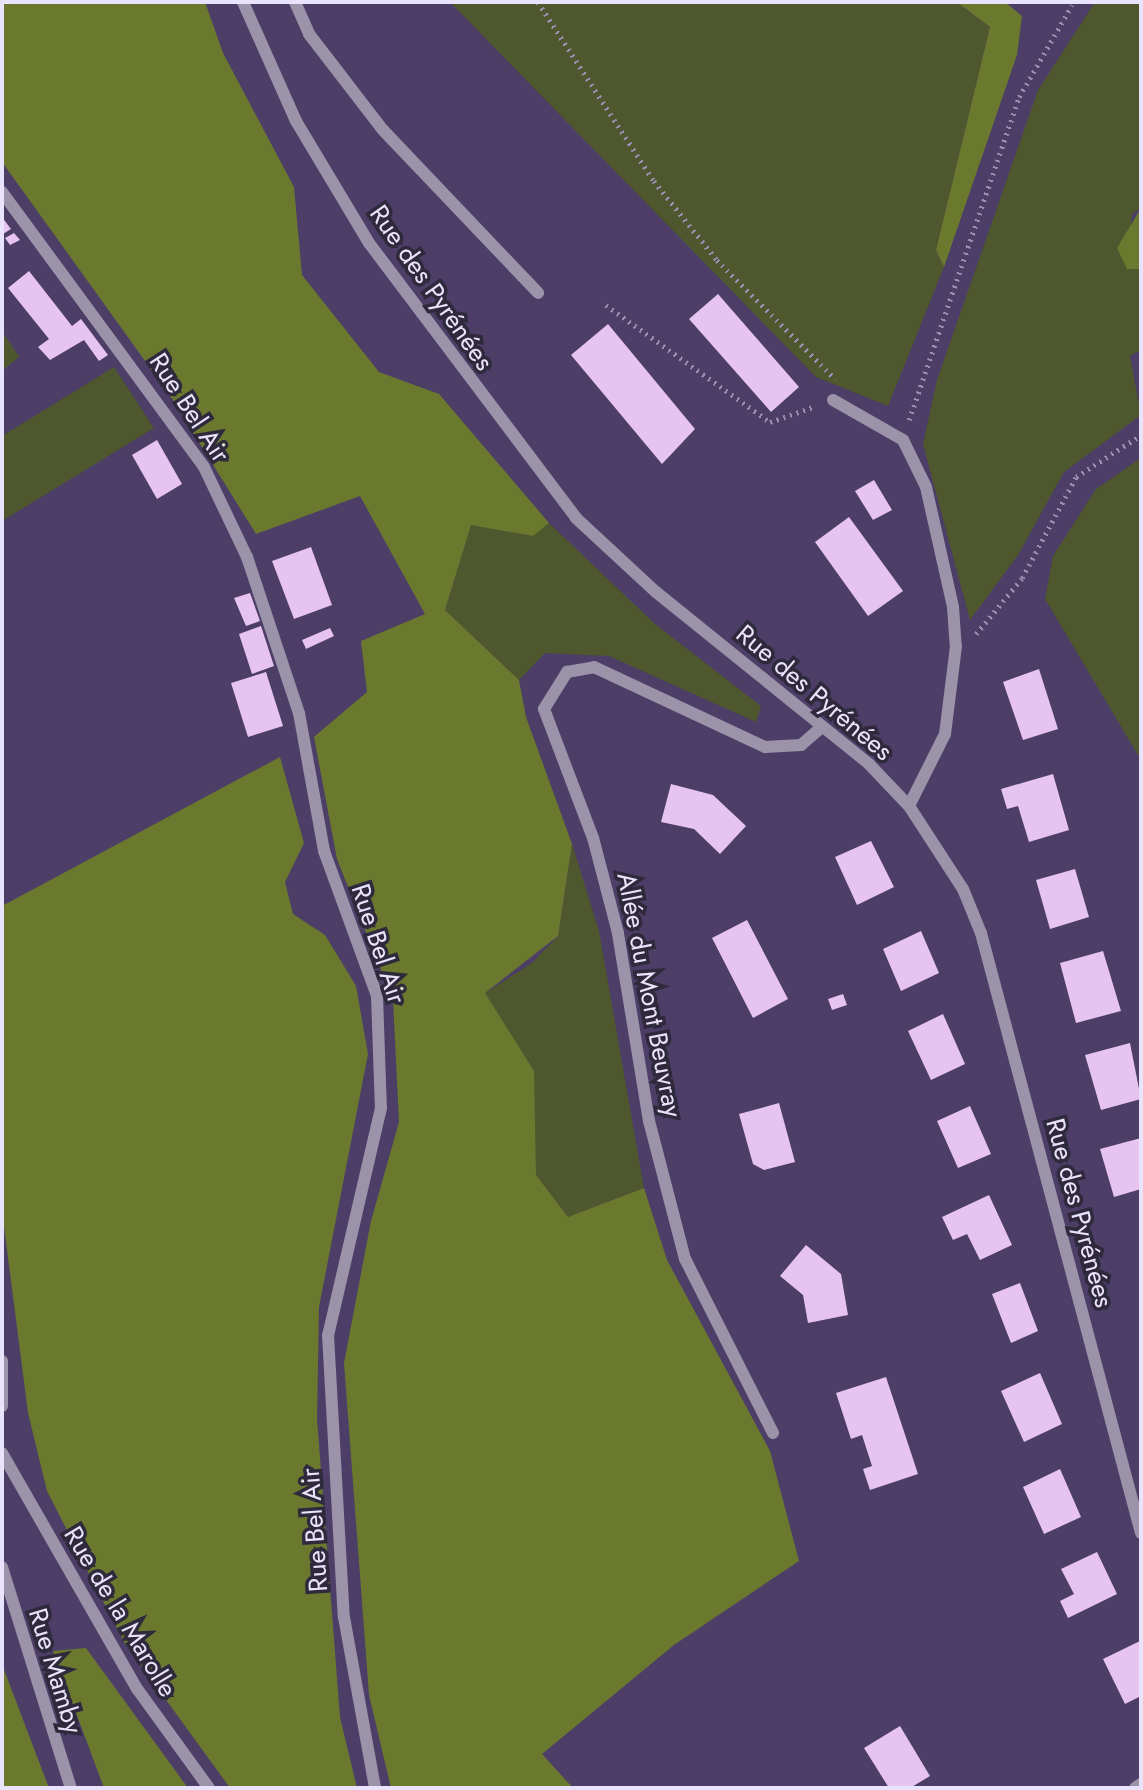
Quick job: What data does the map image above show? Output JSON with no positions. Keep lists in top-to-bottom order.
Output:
{
  "streets": {
    "street": [
      "Rue des Pyrénées",
      "Rue Bel Air",
      "Allée du Mont Beuvray",
      "Rue de la Marolle",
      "Rue Mamby"
    ]
  },
  "crossings": [
    ["Rue des Pyrénées", "Allée du Mont Beuvray"]
  ]
}
